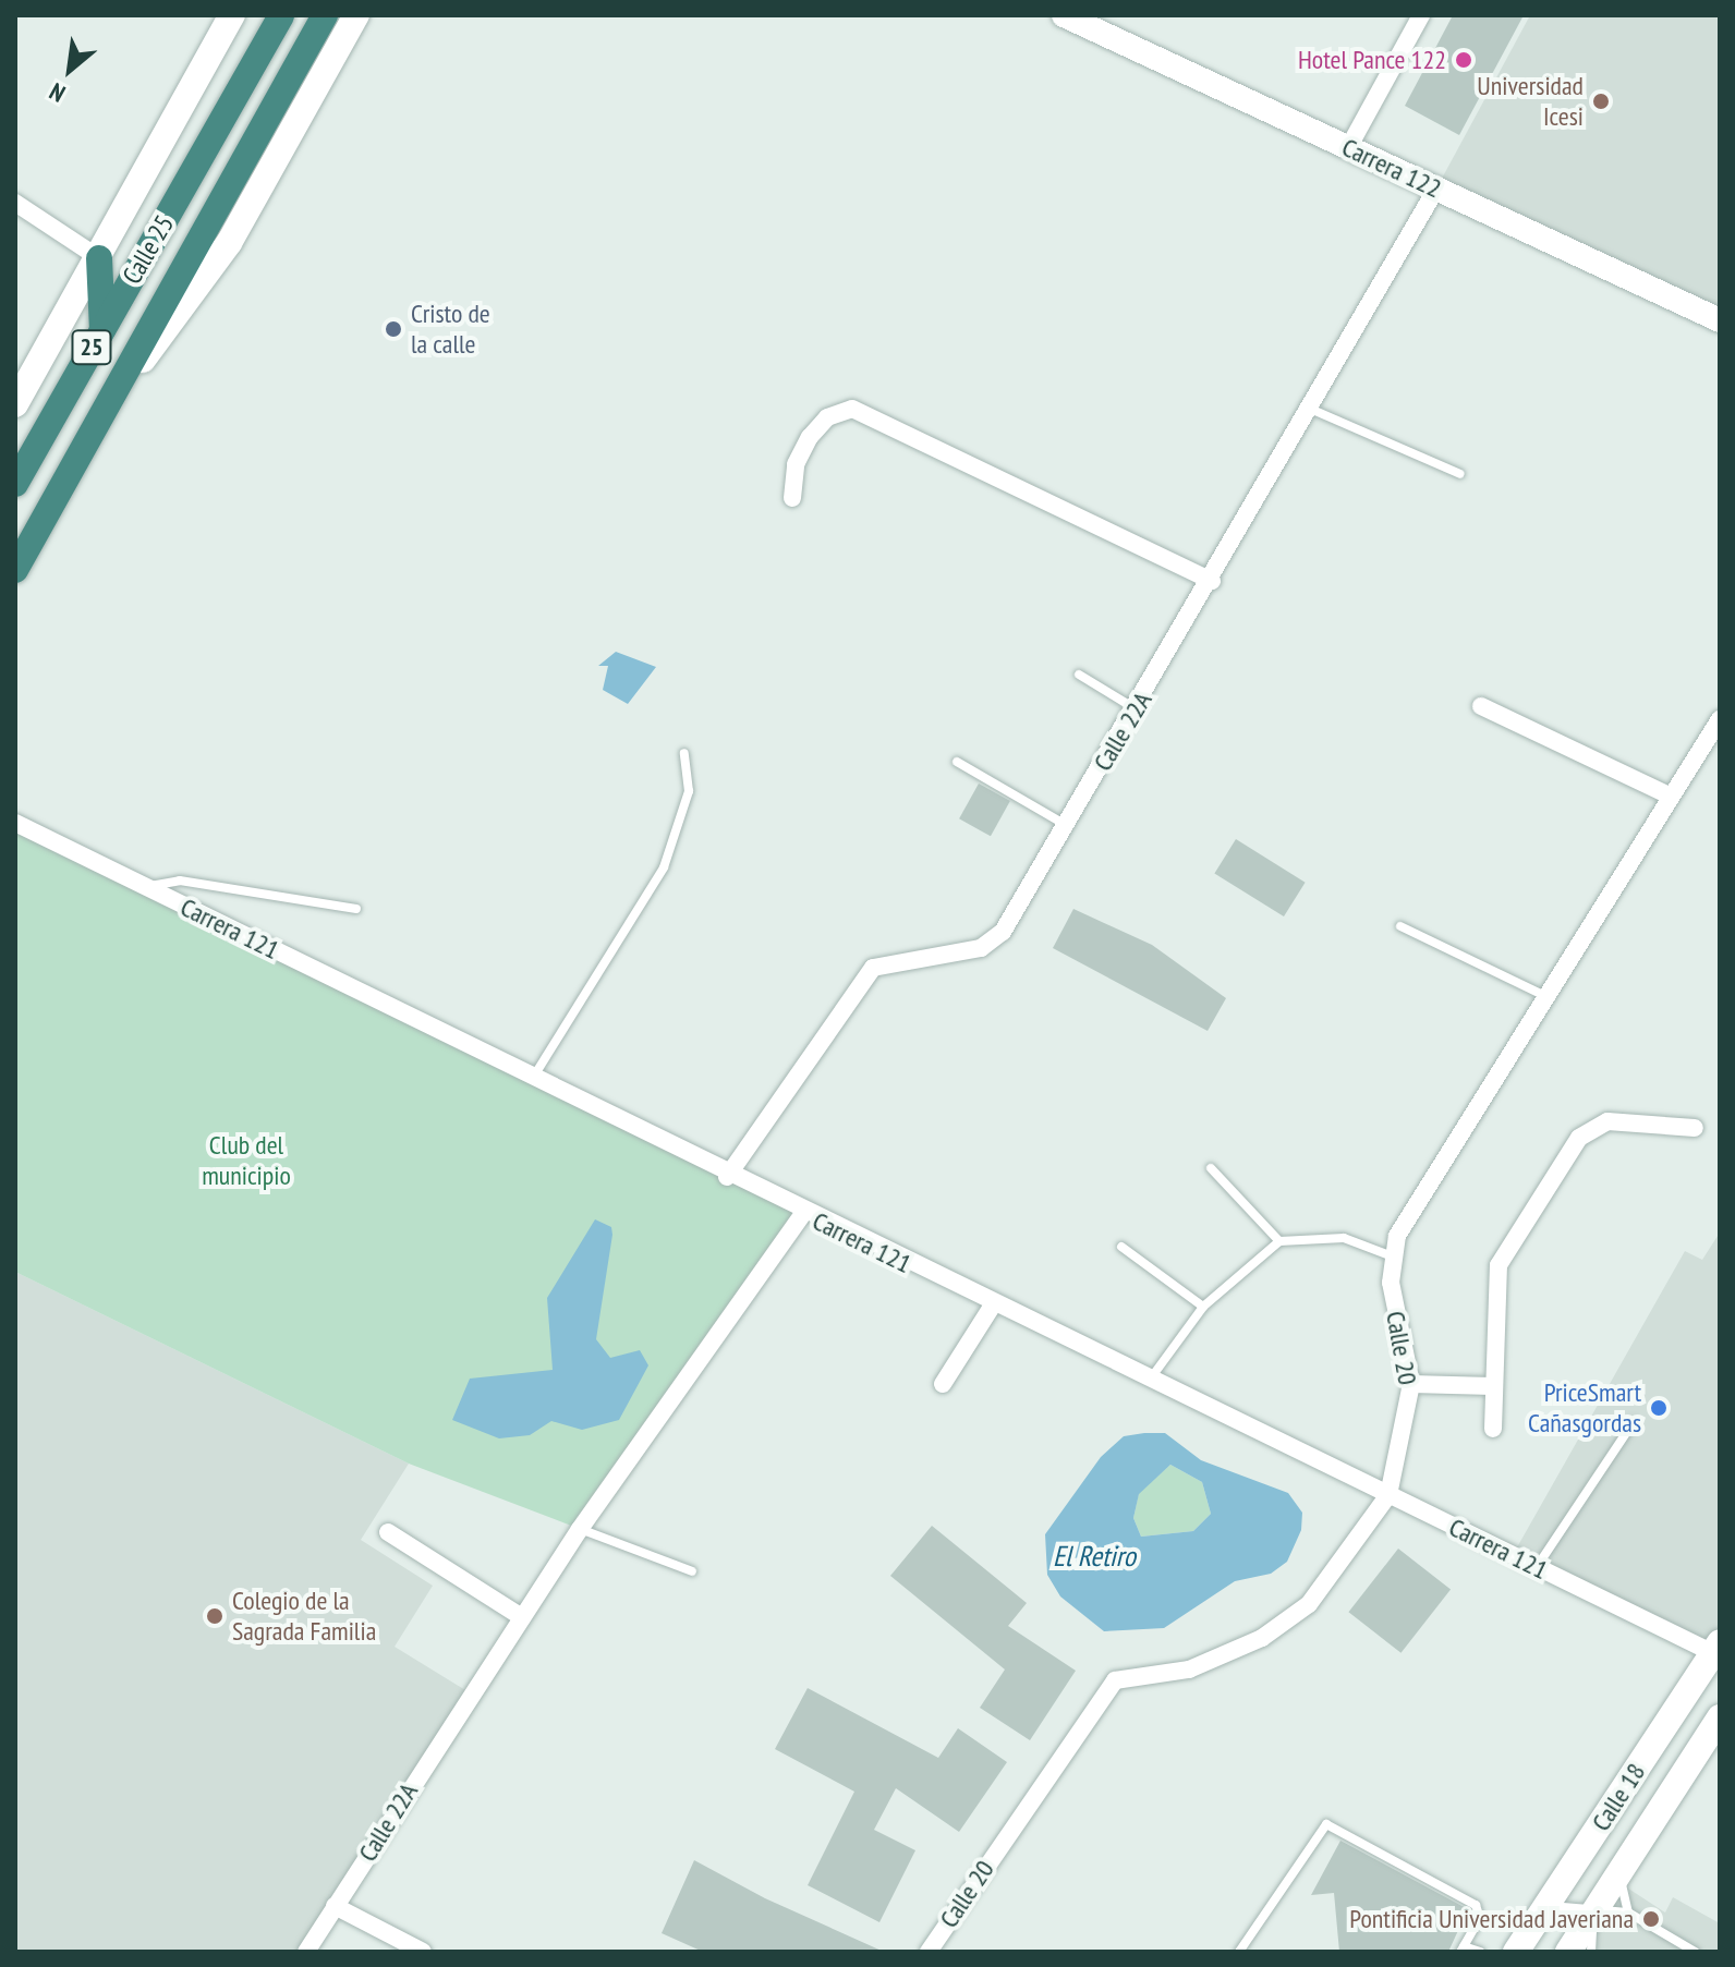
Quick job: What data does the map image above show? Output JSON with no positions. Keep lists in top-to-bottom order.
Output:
{
  "streets": {
    "highway": ["Calle 25", "25"],
    "main road": ["Calle 18"],
    "street": [
      "Carrera 122",
      "Calle 22A",
      "Carrera 121",
      "Calle 20"
    ]
  },
  "crossings": [
    ["Carrera 122", "Calle 22A"],
    ["Calle 22A", "Carrera 121"],
    ["Carrera 121", "Calle 20"],
    ["Carrera 121", "Calle 18"]
  ],
  "water": ["El Retiro"],
  "parks": ["Club del municipio"],
  "places": [
    "Hotel Pance 122",
    "Universidad Icesi",
    "Cristo de la calle",
    "PriceSmart Cañasgordas",
    "Colegio de la Sagrada Familia",
    "Pontificia Universidad Javeriana"
  ],
  "north": "bottom left"
}
